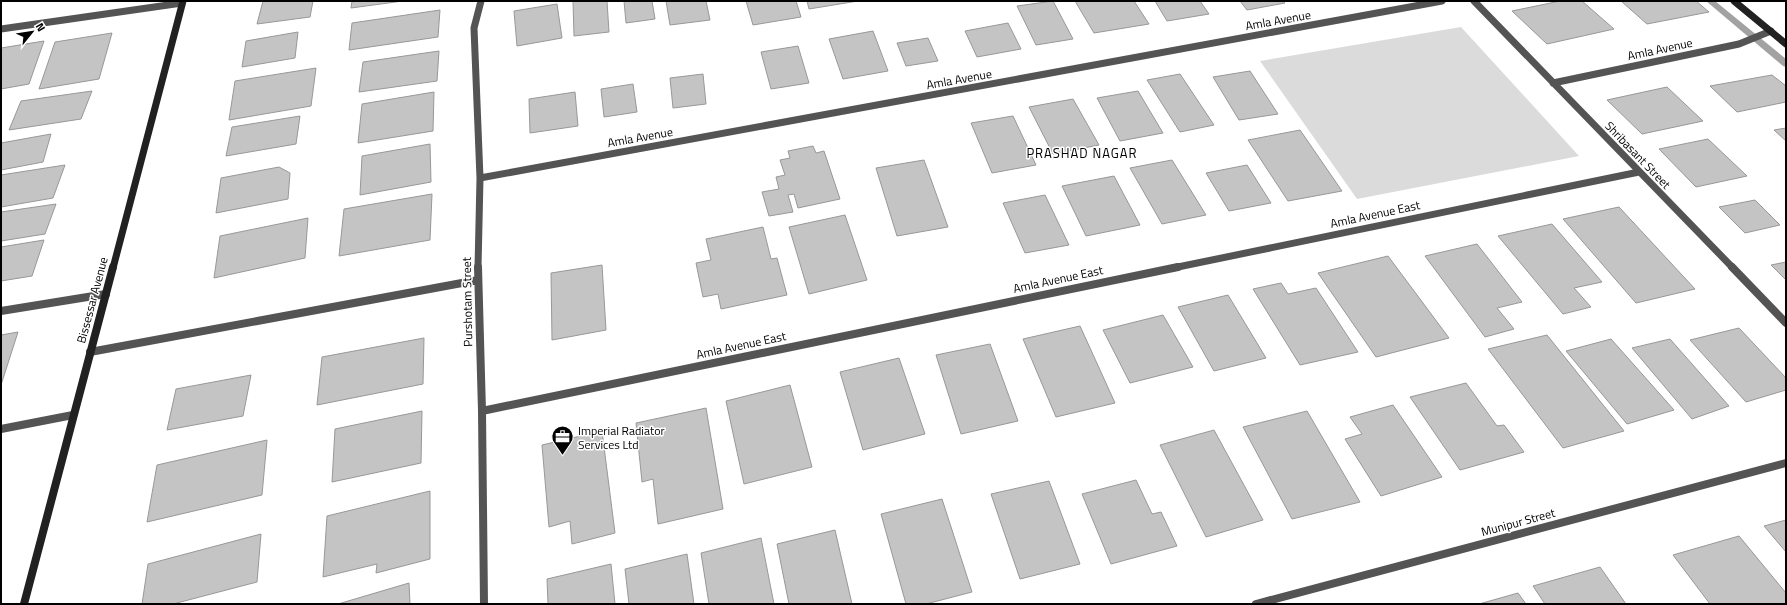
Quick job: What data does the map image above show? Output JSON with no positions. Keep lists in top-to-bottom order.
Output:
{
  "streets": {
    "street": [
      "Amla Avenue",
      "Shribasant Street",
      "Amla Avenue East",
      "Bissessar Avenue",
      "Purshotam Street",
      "Munipur Street"
    ]
  },
  "crossings": [
    ["Amla Avenue", "Shribasant Street"],
    ["Amla Avenue", "Purshotam Street"],
    ["Shribasant Street", "Amla Avenue East"],
    ["Amla Avenue East", "Purshotam Street"]
  ],
  "districts": ["PRASHAD NAGAR"],
  "places": {
    "office": ["Imperial Radiator Services Ltd"]
  },
  "north": "top right"
}
